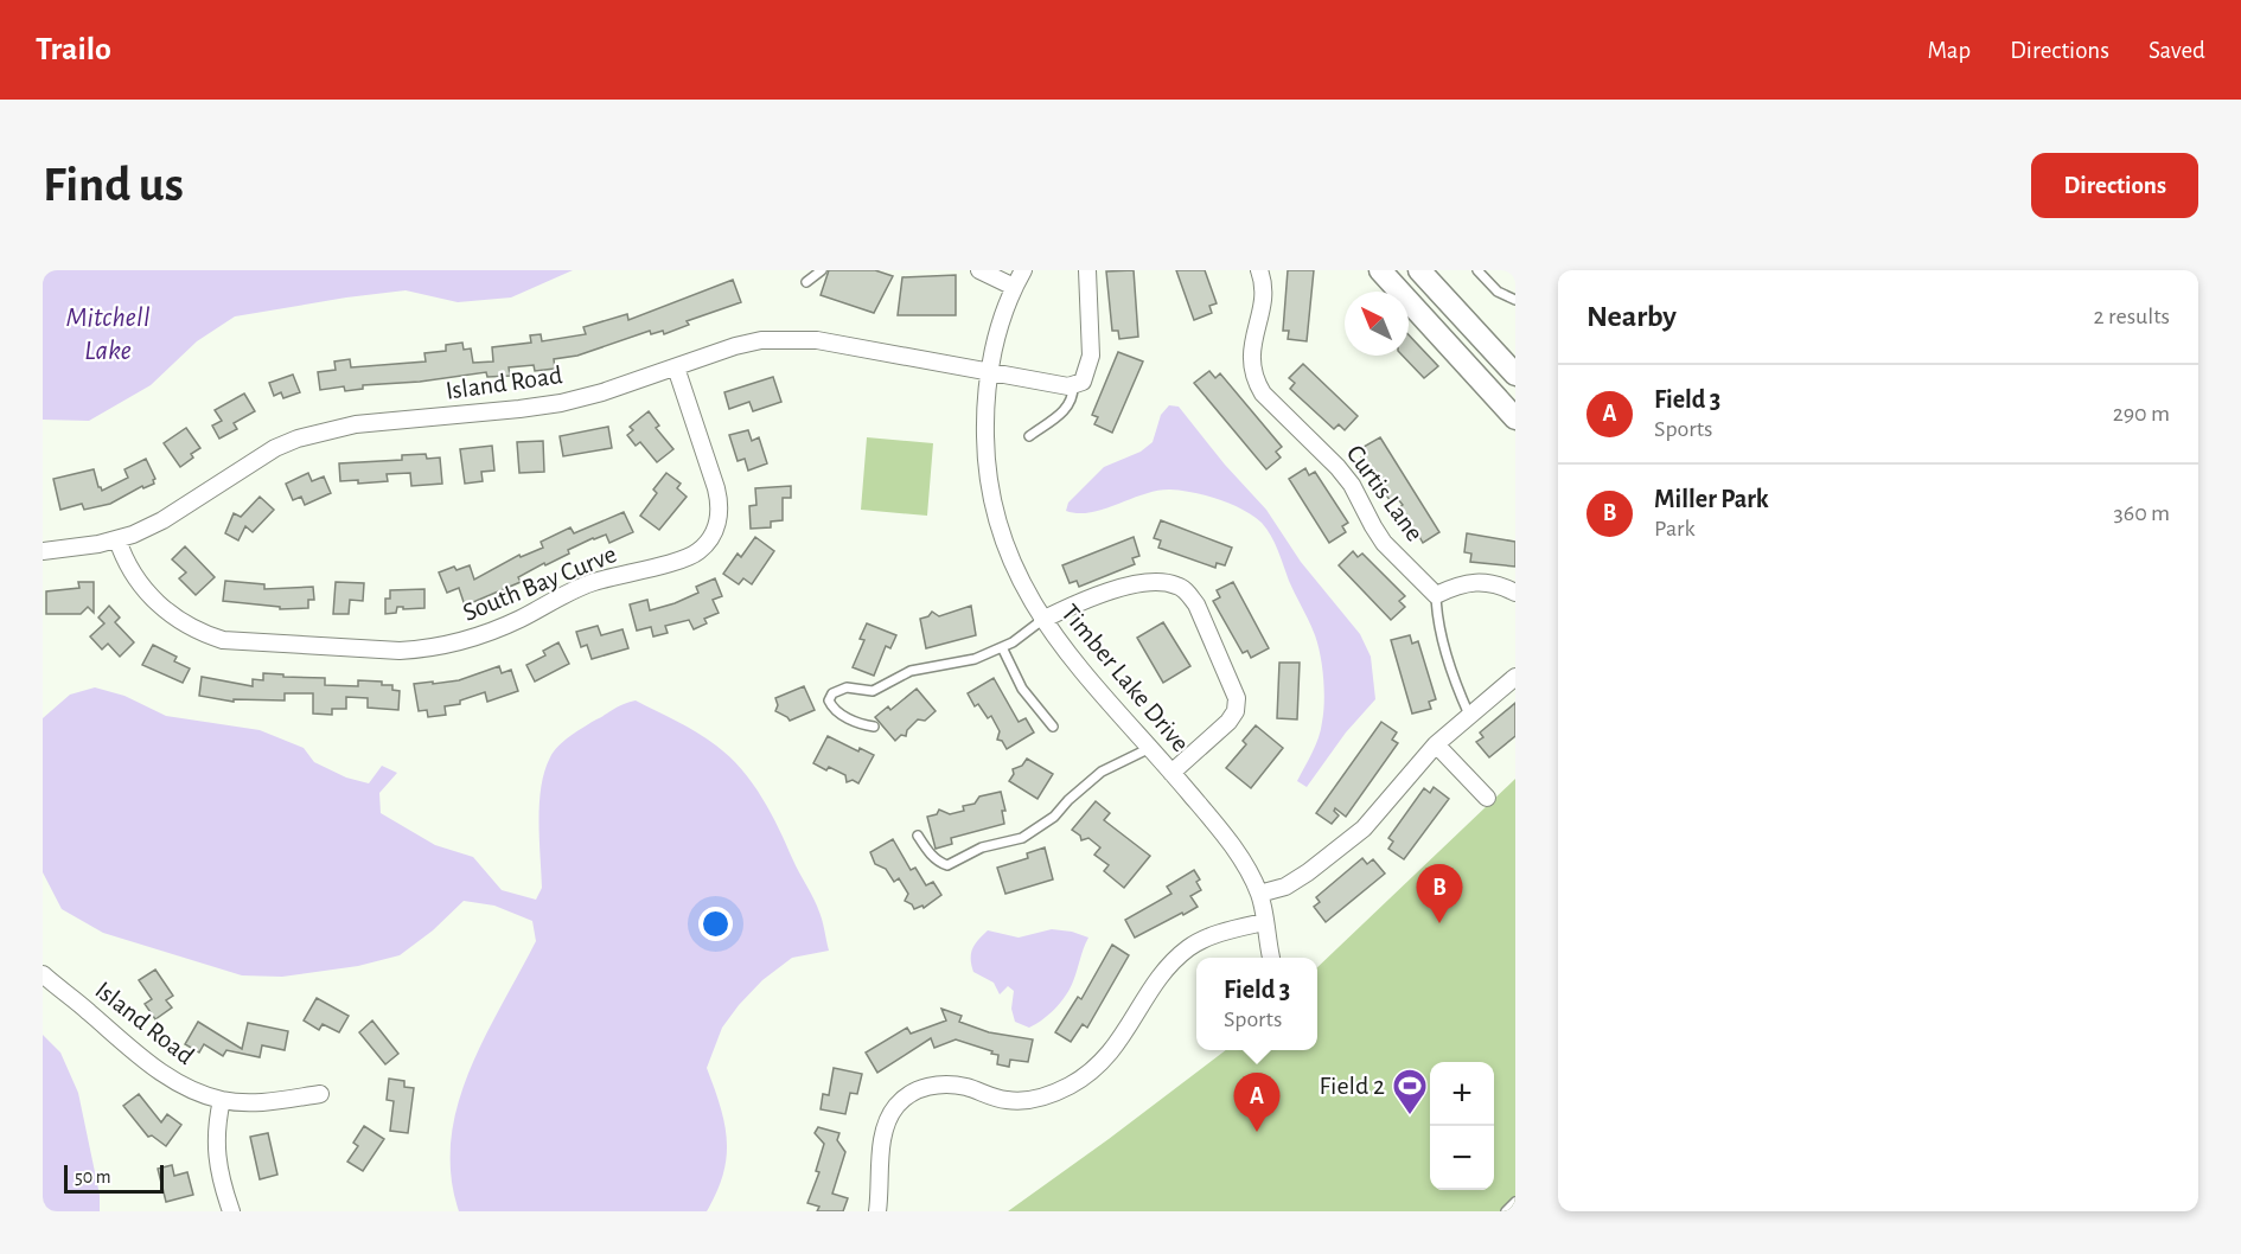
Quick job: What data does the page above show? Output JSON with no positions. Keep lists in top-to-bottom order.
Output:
{
  "streets": {
    "street": [
      "Island Road",
      "Curtis Lane",
      "South Bay Curve",
      "Timber Lake Drive"
    ]
  },
  "crossings": [
    ["Island Road", "South Bay Curve"],
    ["Island Road", "Timber Lake Drive"]
  ],
  "water": ["Mitchell Lake"],
  "places": {
    "sports": ["Field 2"]
  },
  "scale_bar": "50 m",
  "north": "top left",
  "page": {
    "header": "Trailo",
    "nav": ["Map", "Directions", "Saved"],
    "buttons": "Directions",
    "title": "Find us",
    "heading": ["Nearby", "2 results"],
    "list": [
      {
        "mark": "A",
        "name": "Field 3",
        "note": "Sports",
        "value": "290 m"
      },
      {
        "mark": "B",
        "name": "Miller Park",
        "note": "Park",
        "value": "360 m"
      }
    ],
    "pins": ["B", "A"],
    "popup": ["Field 3", "Sports"],
    "map_buttons": ["+", "−"],
    "scale": "50 m"
  }
}
